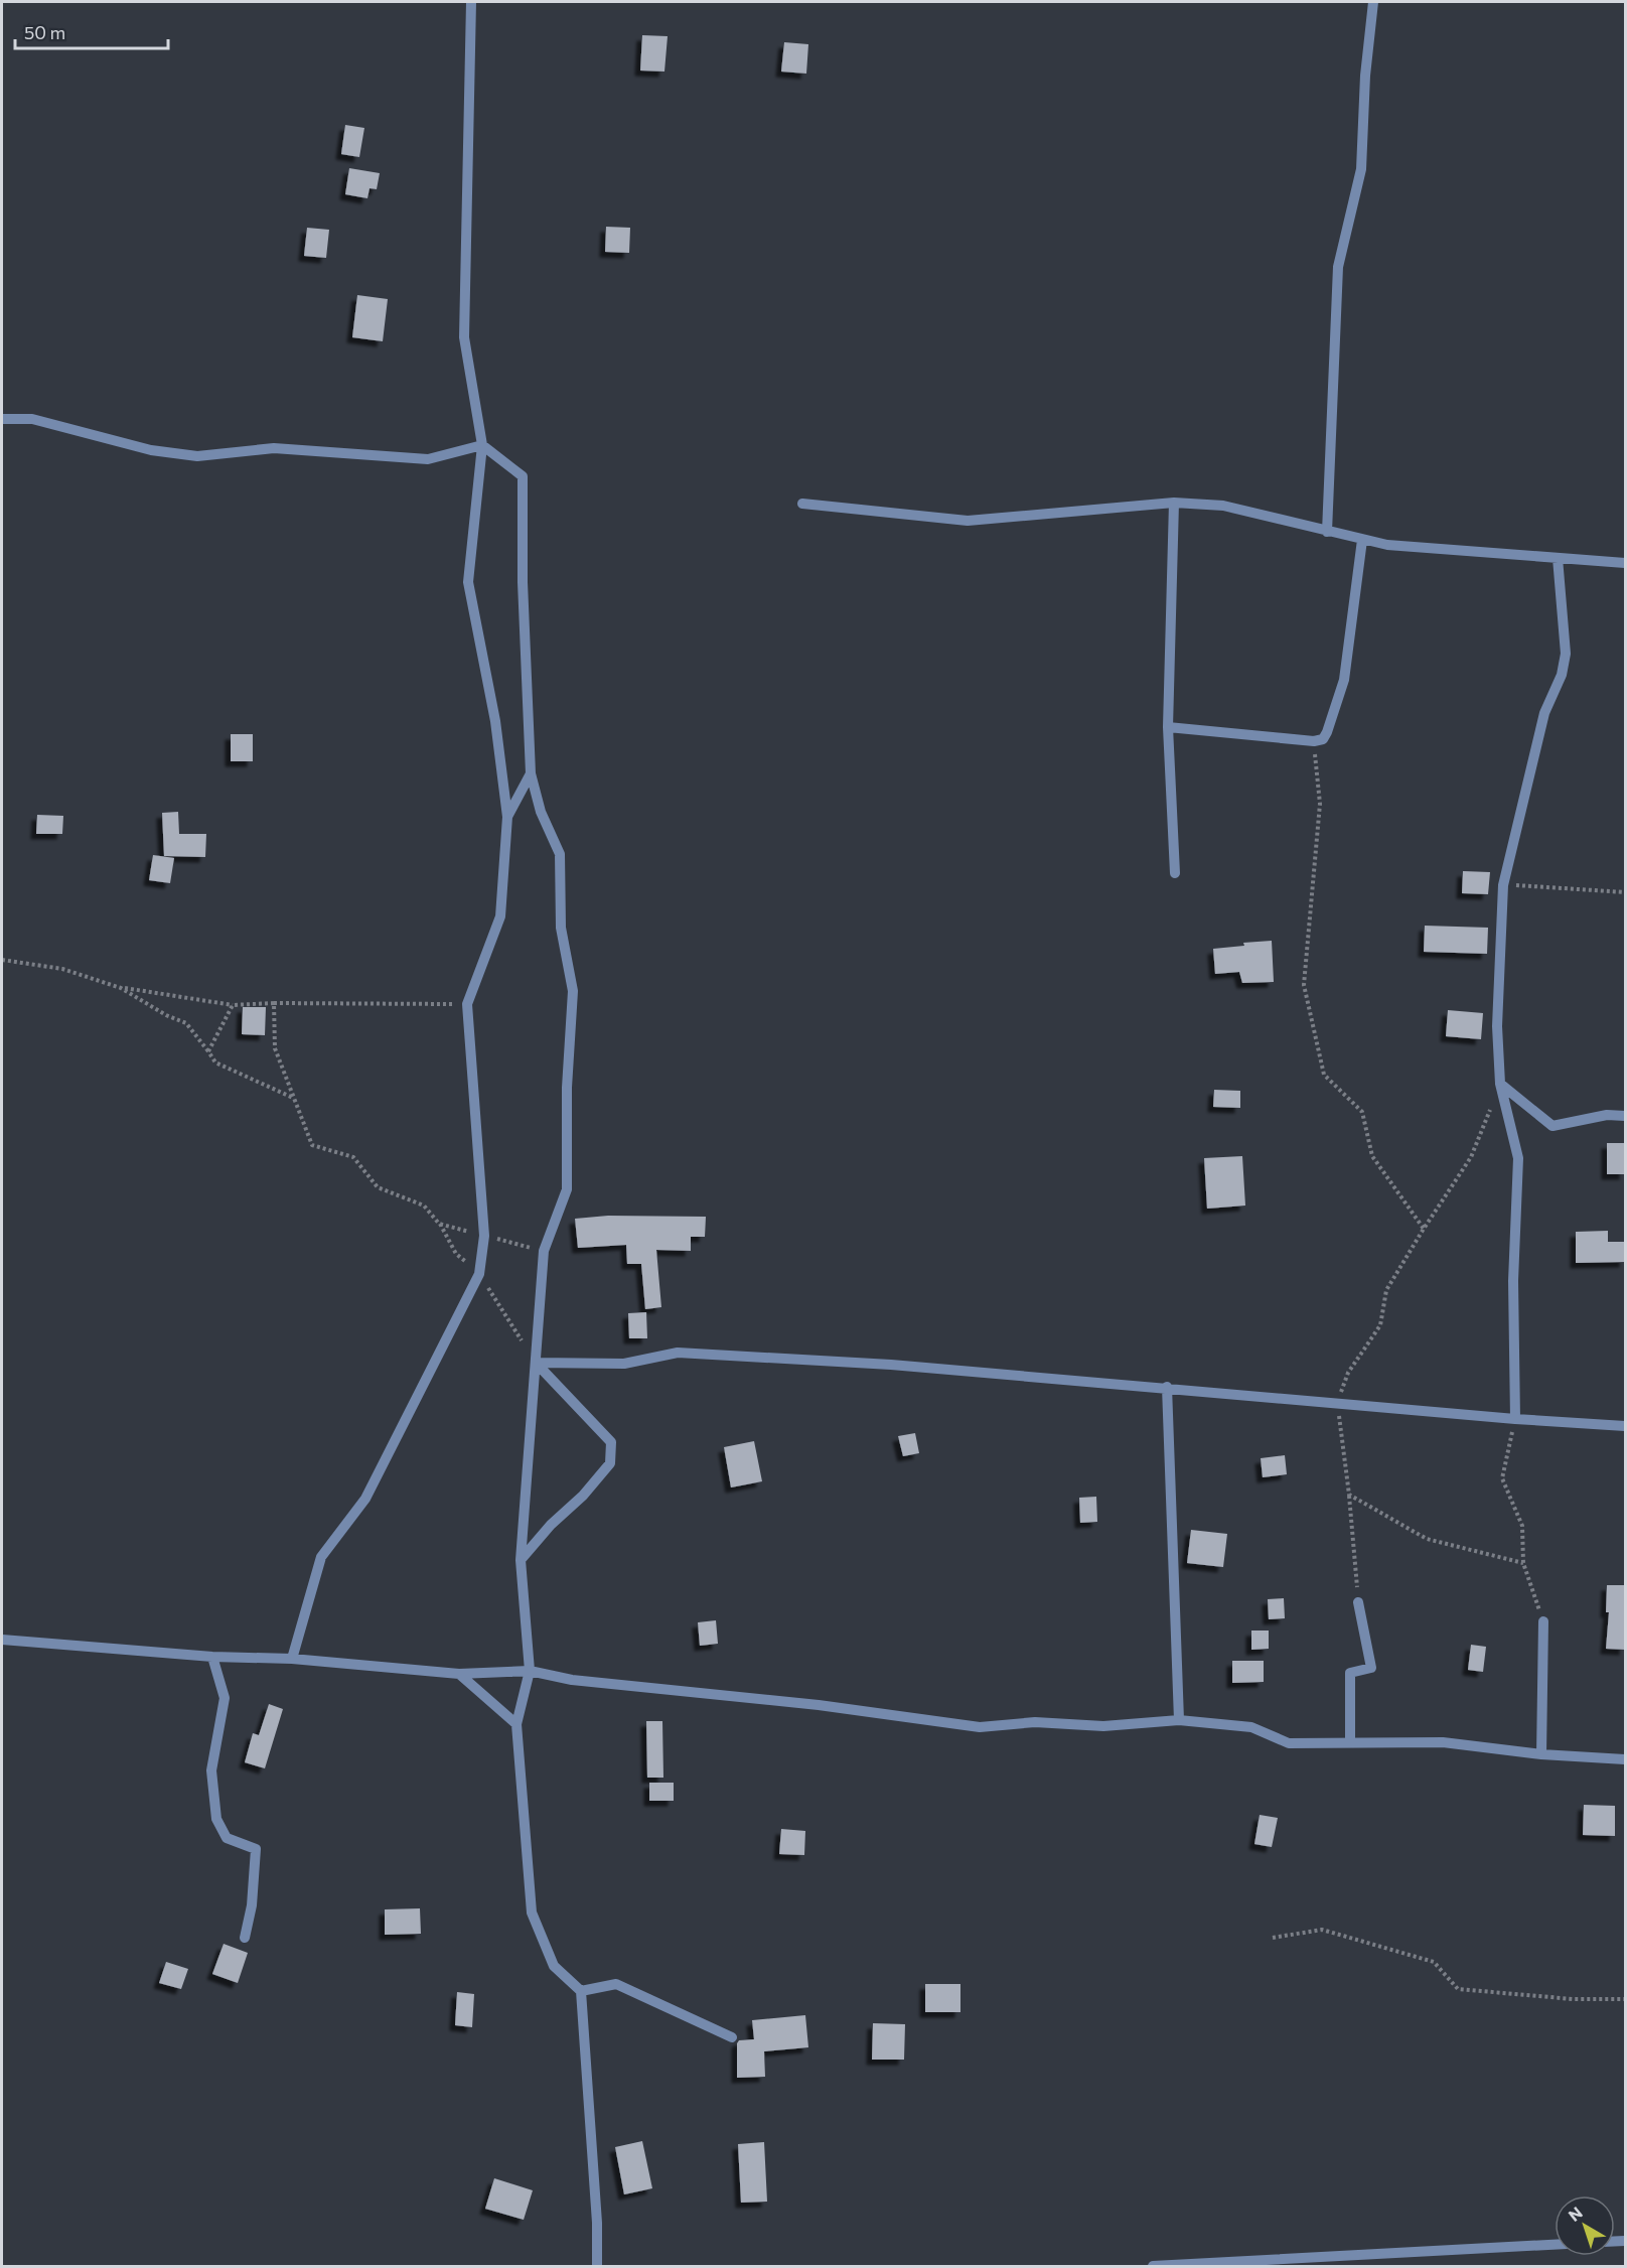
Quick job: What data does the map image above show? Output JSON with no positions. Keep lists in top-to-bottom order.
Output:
{
  "scale_bar": "50 m",
  "north": "top left"
}
